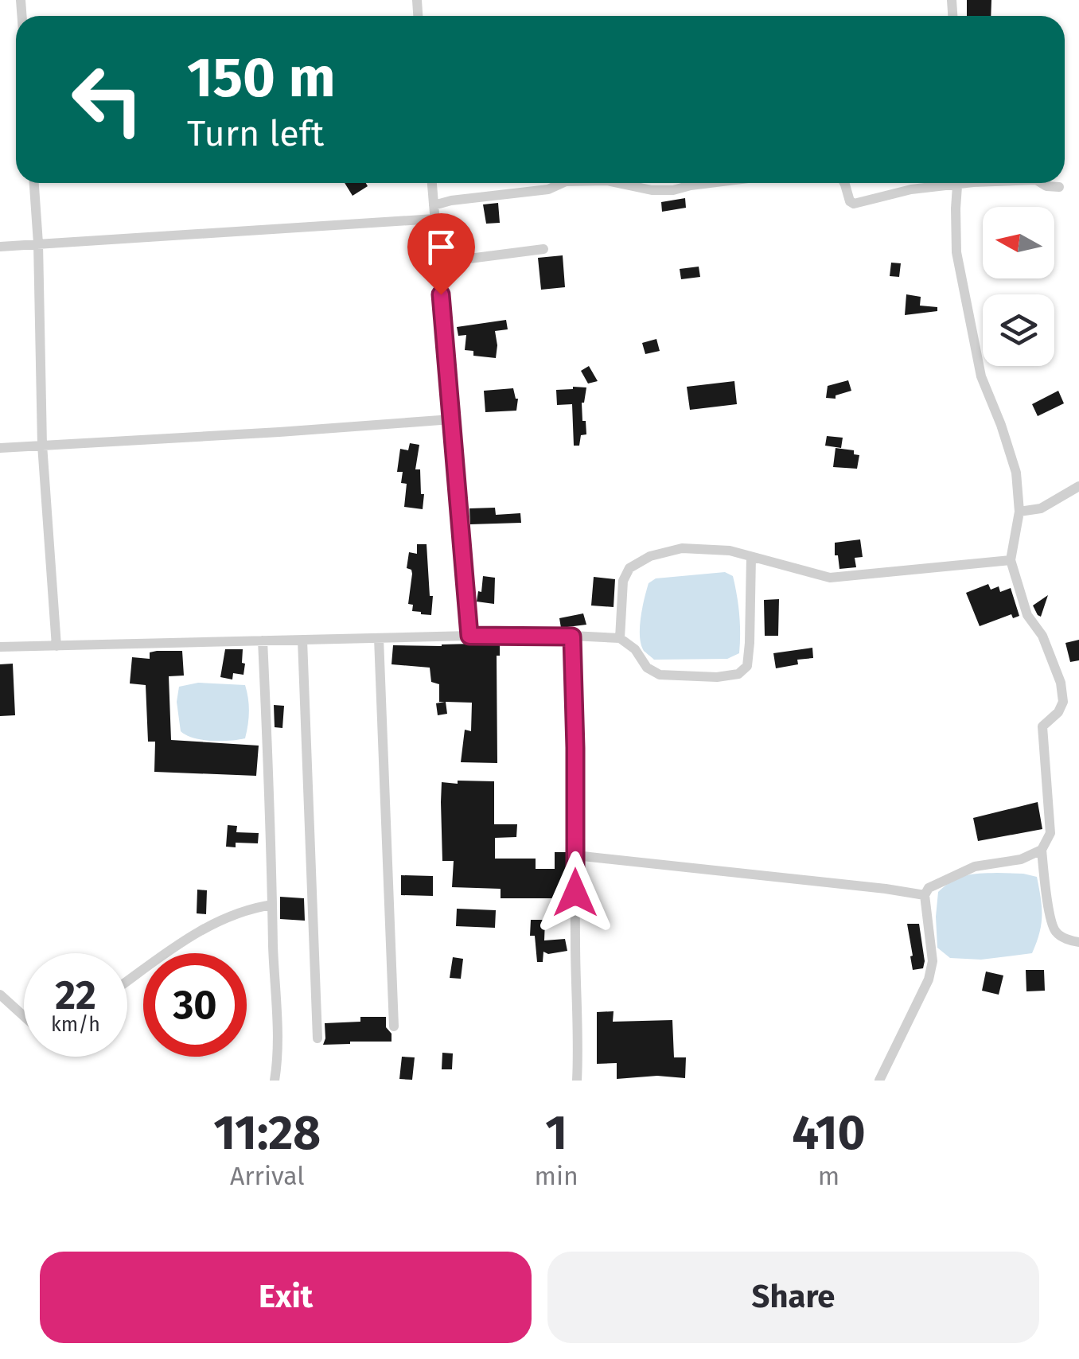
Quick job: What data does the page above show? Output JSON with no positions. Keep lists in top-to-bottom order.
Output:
{
  "north": "left",
  "page": {
    "turn": ["150 m", "Turn left"],
    "speed": "22 km/h",
    "limit": "30",
    "eta": [
      "11:28",
      "Arrival",
      "1",
      "min",
      "410",
      "m"
    ],
    "buttons": ["Exit", "Share"]
  }
}
